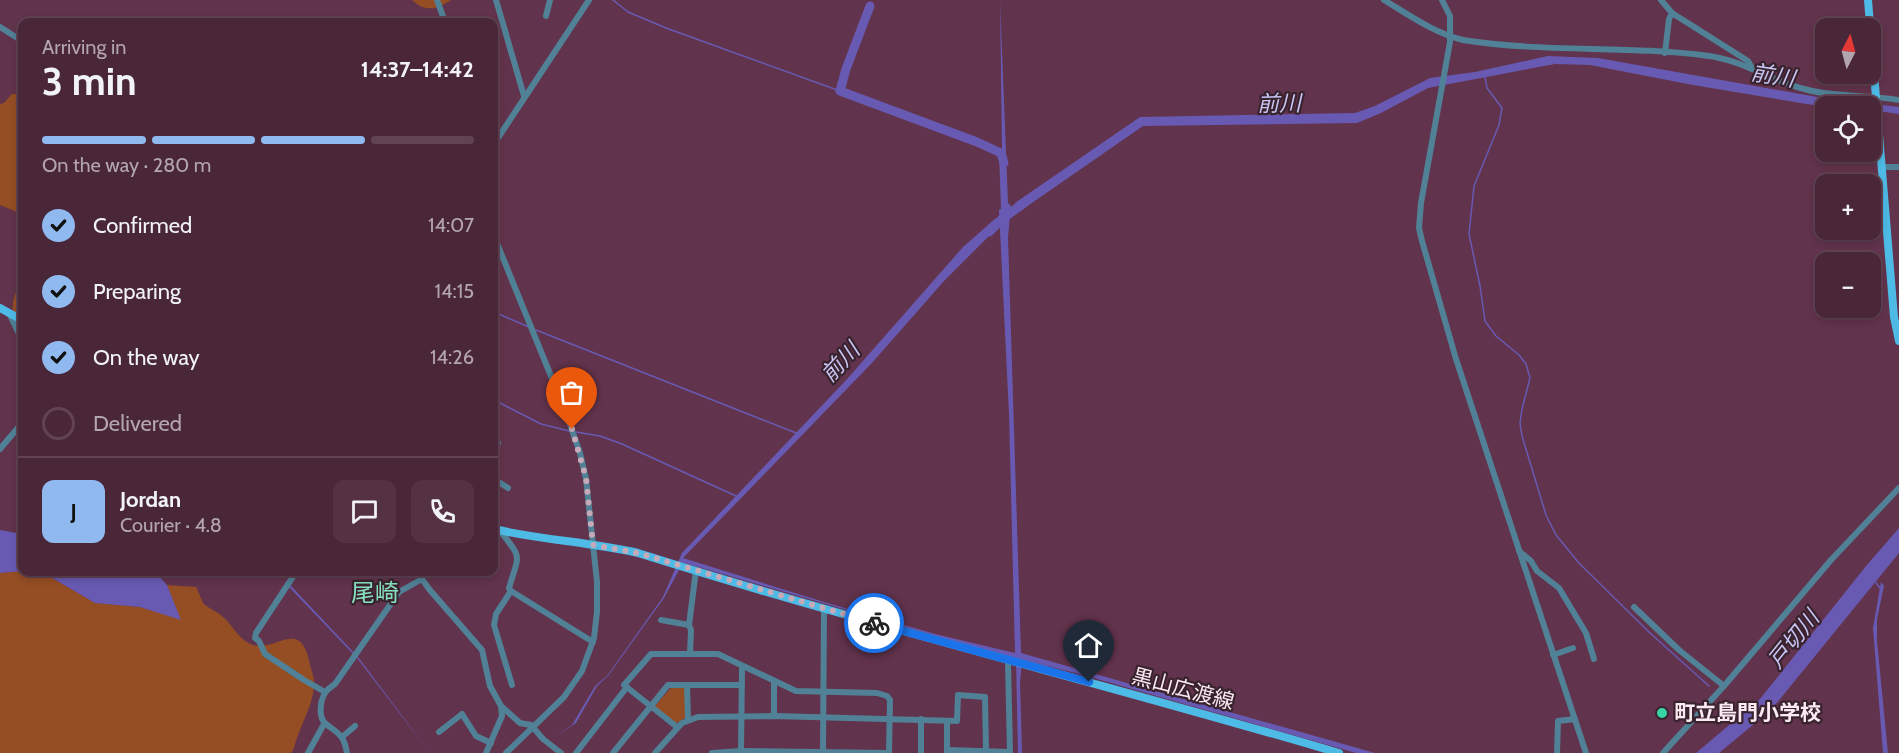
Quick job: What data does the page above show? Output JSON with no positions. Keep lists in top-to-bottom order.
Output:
{
  "streets": {
    "main road": ["黒山広渡線"]
  },
  "districts": ["尾崎"],
  "water": ["前川", "戸切川"],
  "places": ["町立島門小学校"],
  "north": "top",
  "page": {
    "map_buttons": ["+", "−"],
    "heading": ["3 min", "Arriving in", "14:37–14:42"],
    "panel": ["Jordan", "Courier · 4.8"],
    "bar": "On the way · 280 m",
    "list": [
      ["Confirmed", "14:07"],
      ["Preparing", "14:15"],
      ["On the way", "14:26"],
      "Delivered"
    ],
    "round": "J"
  }
}
